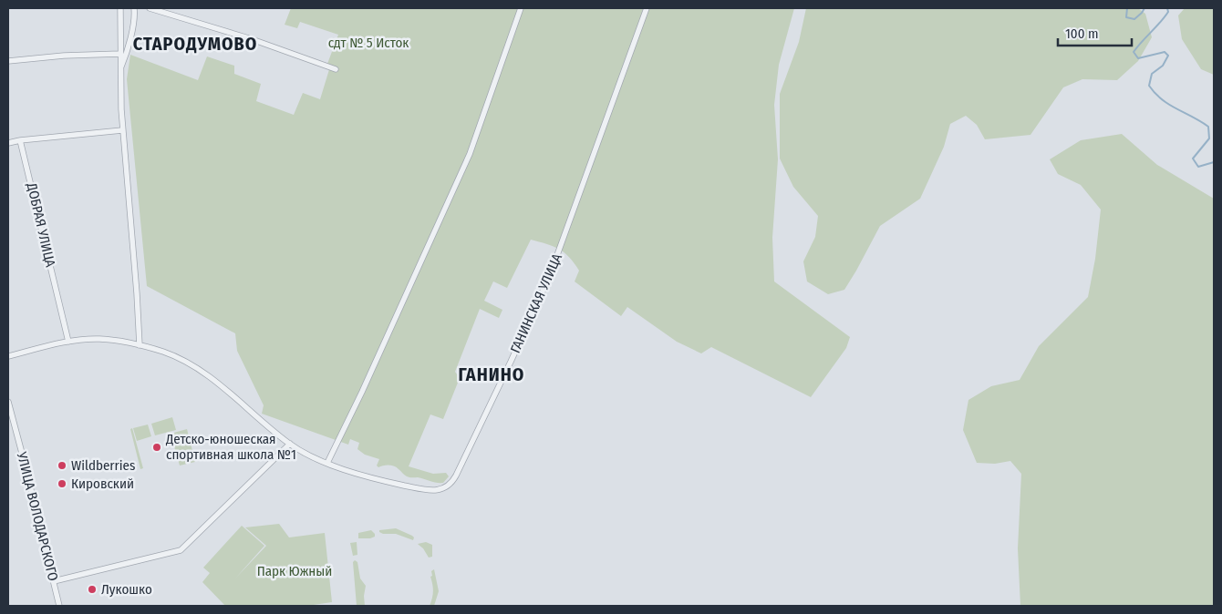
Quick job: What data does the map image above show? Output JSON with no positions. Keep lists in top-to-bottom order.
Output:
{
  "streets": {
    "street": ["ДОБРАЯ УЛИЦА", "ГАНИНСКАЯ УЛИЦА", "УЛИЦА ВОЛОДАРСКОГО"]
  },
  "districts": ["СТАРОДУМОВО", "ГАНИНО"],
  "parks": ["сдт № 5 Исток", "Парк Южный"],
  "places": [
    "Детско-юношеская спортивная школа №1",
    "Wildberries",
    "Кировский",
    "Лукошко"
  ],
  "scale_bar": "100 m"
}
